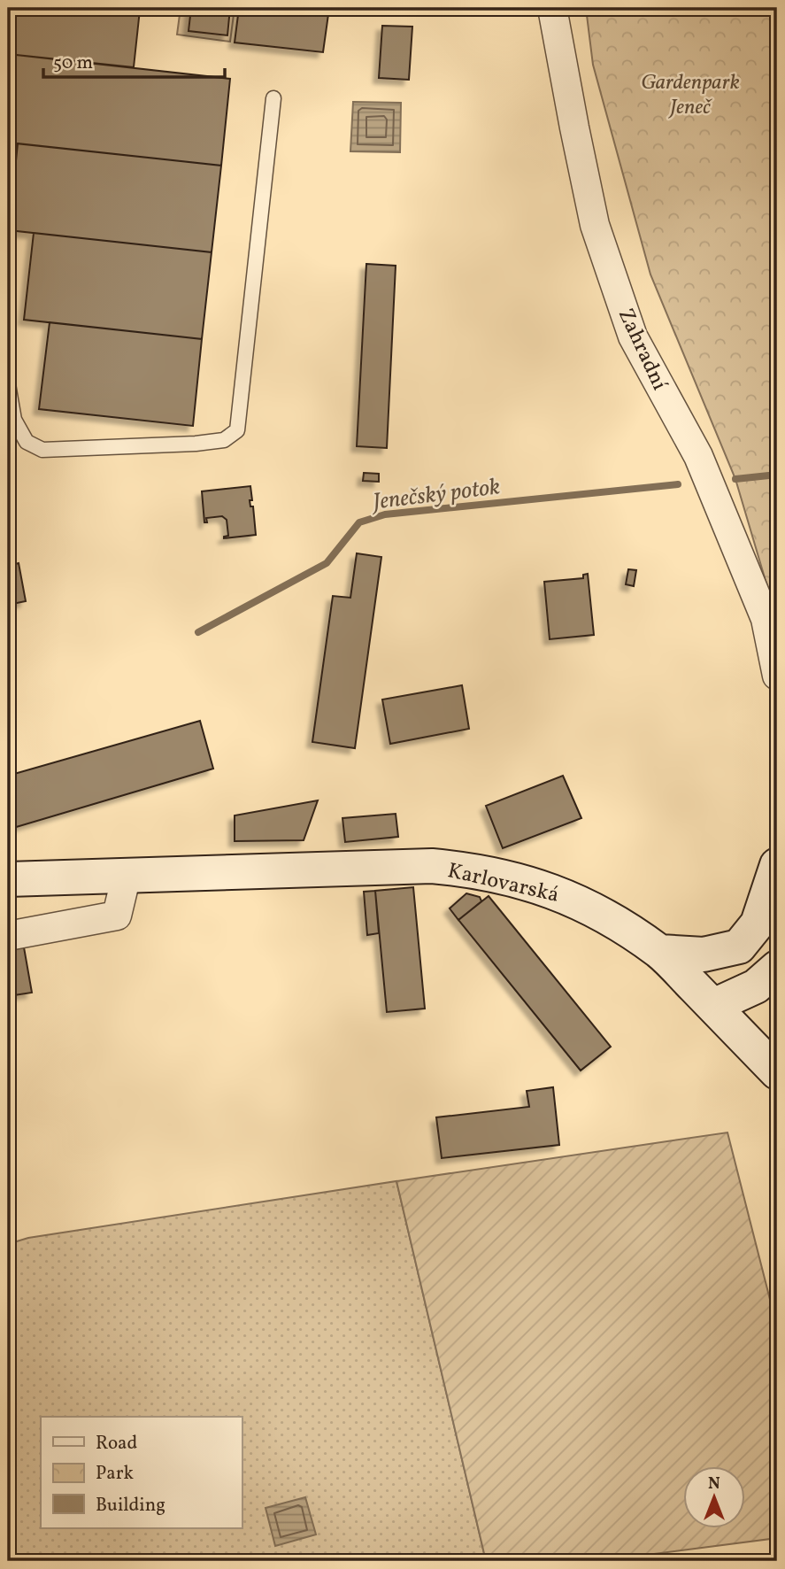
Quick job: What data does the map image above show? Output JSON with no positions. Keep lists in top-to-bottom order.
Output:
{
  "streets": {
    "main road": ["Karlovarská"],
    "street": ["Zahradní"]
  },
  "water": ["Jenečský potok"],
  "parks": ["Gardenpark Jeneč"],
  "legend": ["Road", "Park", "Building"],
  "scale_bar": "50 m",
  "north": "top"
}
